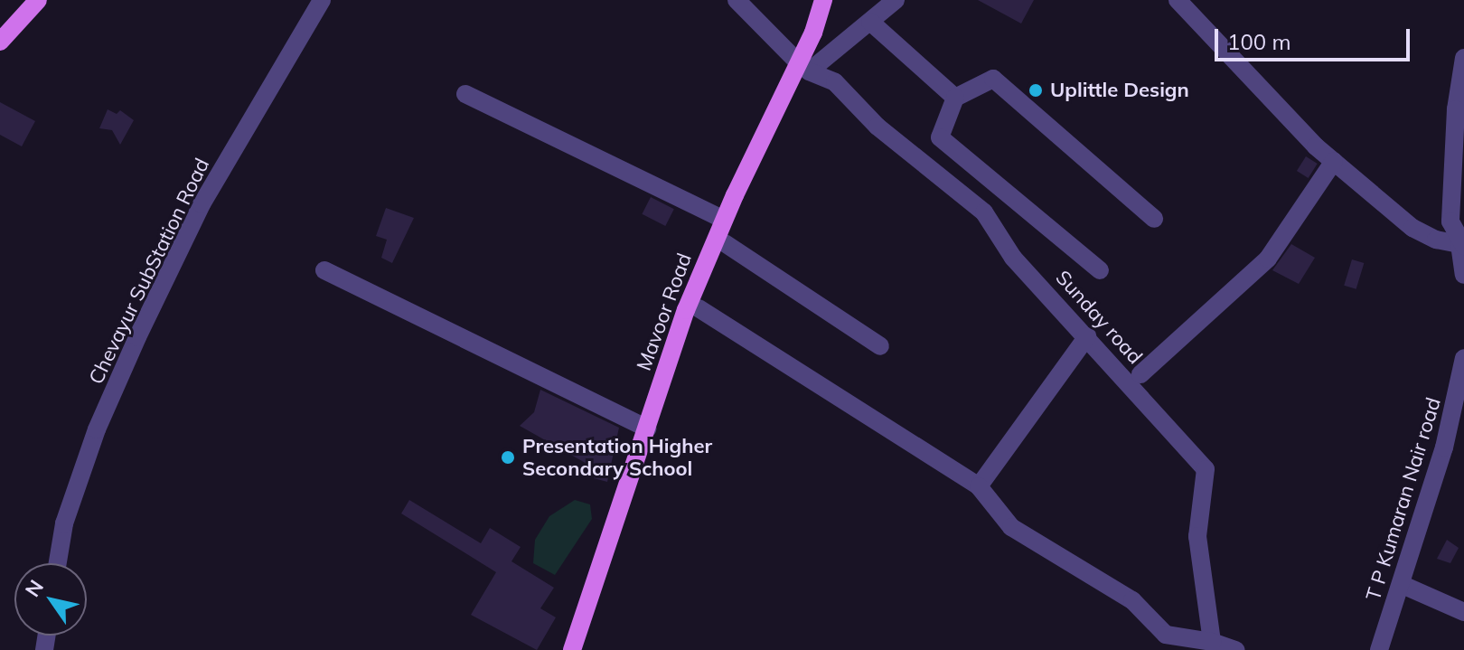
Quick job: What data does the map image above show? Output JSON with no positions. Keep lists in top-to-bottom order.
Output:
{
  "streets": {
    "main road": ["Mavoor Road"],
    "street": ["Chevayur SubStation Road", "Sunday road", "T P Kumaran Nair road"]
  },
  "crossings": [
    ["Mavoor Road", "Sunday road"]
  ],
  "places": ["Uplittle Design", "Presentation Higher Secondary School"],
  "scale_bar": "100 m",
  "north": "top left"
}
